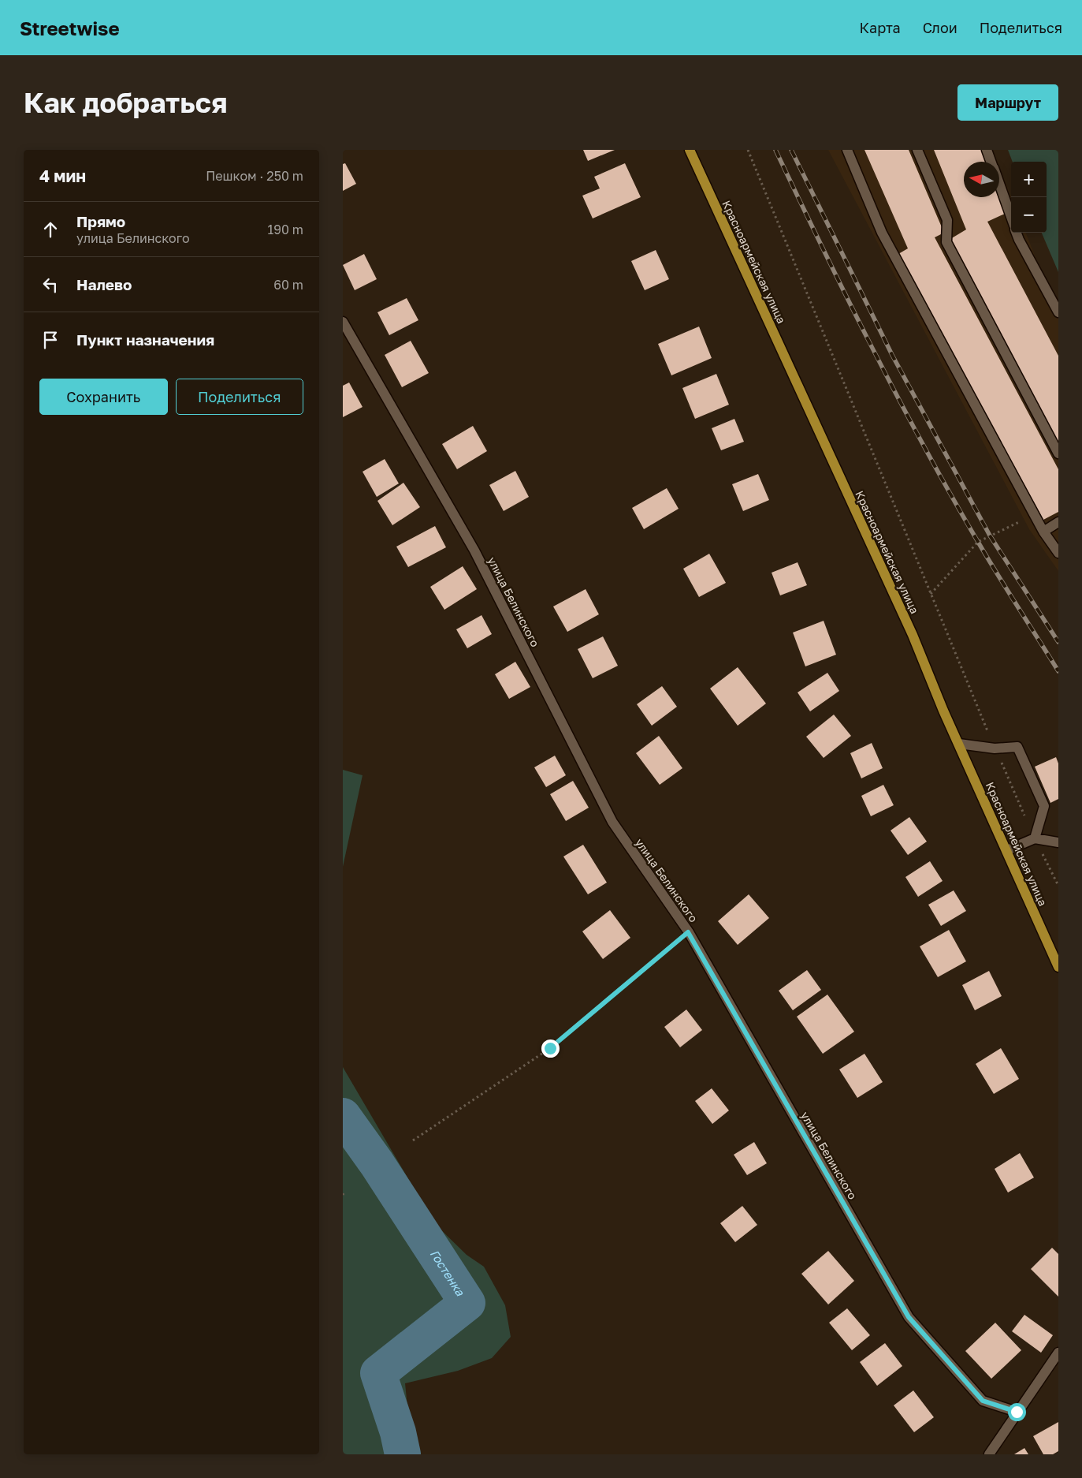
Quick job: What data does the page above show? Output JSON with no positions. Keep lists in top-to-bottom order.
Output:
{
  "streets": {
    "main road": ["Красноармейская улица"],
    "street": ["улица Белинского"]
  },
  "water": ["Гостенка"],
  "north": "left",
  "page": {
    "header": "Streetwise",
    "nav": ["Карта", "Слои", "Поделиться"],
    "buttons": [
      "Маршрут",
      ["Сохранить", "Поделиться"]
    ],
    "title": "Как добраться",
    "heading": ["4 мин", "Пешком · 250 m"],
    "map_buttons": ["+", "−"],
    "list": [
      ["Прямо", "улица Белинского", "190 m"],
      ["Налево", "60 m"],
      "Пункт назначения"
    ]
  }
}
